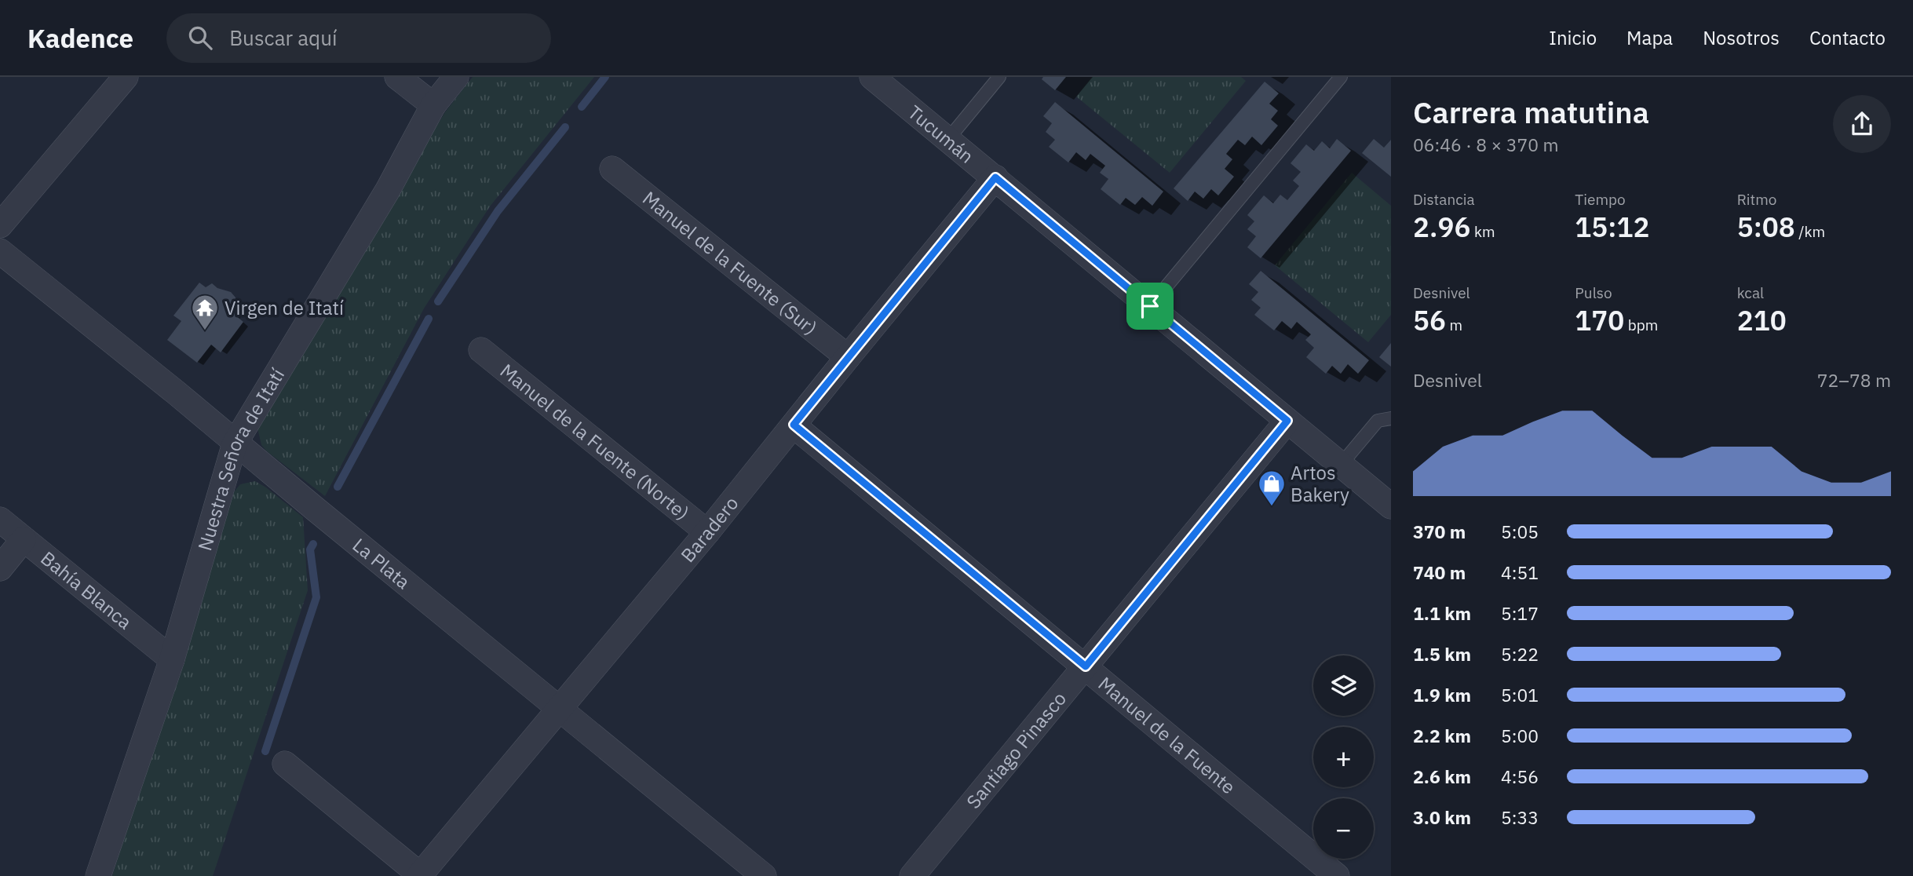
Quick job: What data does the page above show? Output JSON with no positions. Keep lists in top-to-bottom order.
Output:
{
  "streets": {
    "street": [
      "Tucumán",
      "Manuel de la Fuente (Sur)",
      "Manuel de la Fuente (Norte)",
      "Nuestra Señora de Itatí",
      "Baradero",
      "La Plata",
      "Bahía Blanca",
      "Manuel de la Fuente",
      "Santiago Pinasco"
    ]
  },
  "crossings": [
    ["Tucumán", "Baradero"],
    ["Tucumán", "Santiago Pinasco"],
    ["Manuel de la Fuente (Sur)", "Baradero"],
    ["Manuel de la Fuente (Norte)", "Baradero"],
    ["Nuestra Señora de Itatí", "La Plata"],
    ["Nuestra Señora de Itatí", "Bahía Blanca"],
    ["Baradero", "La Plata"],
    ["Baradero", "Manuel de la Fuente"],
    ["Manuel de la Fuente", "Santiago Pinasco"]
  ],
  "places": {
    "temple": ["Virgen de Itatí"],
    "shop": ["Artos Bakery"]
  },
  "page": {
    "header": "Kadence",
    "search": "Buscar aquí",
    "nav": [
      "Inicio",
      "Mapa",
      "Nosotros",
      "Contacto"
    ],
    "heading": ["Carrera matutina", "06:46 · 8 × 370 m"],
    "stats": [
      ["Distancia", "2.96 km"],
      ["Tiempo", "15:12"],
      ["Ritmo", "5:08 /km"],
      ["Desnivel", "56 m"],
      ["Pulso", "170 bpm"],
      ["kcal", "210"]
    ],
    "chart": ["Desnivel", "72–78 m"],
    "list": [
      {
        "name": "370 m",
        "note": "5:05"
      },
      {
        "name": "740 m",
        "note": "4:51"
      },
      {
        "name": "1.1 km",
        "note": "5:17"
      },
      {
        "name": "1.5 km",
        "note": "5:22"
      },
      {
        "name": "1.9 km",
        "note": "5:01"
      },
      {
        "name": "2.2 km",
        "note": "5:00"
      },
      {
        "name": "2.6 km",
        "note": "4:56"
      },
      {
        "name": "3.0 km",
        "note": "5:33"
      }
    ],
    "map_buttons": ["+", "−"]
  }
}
